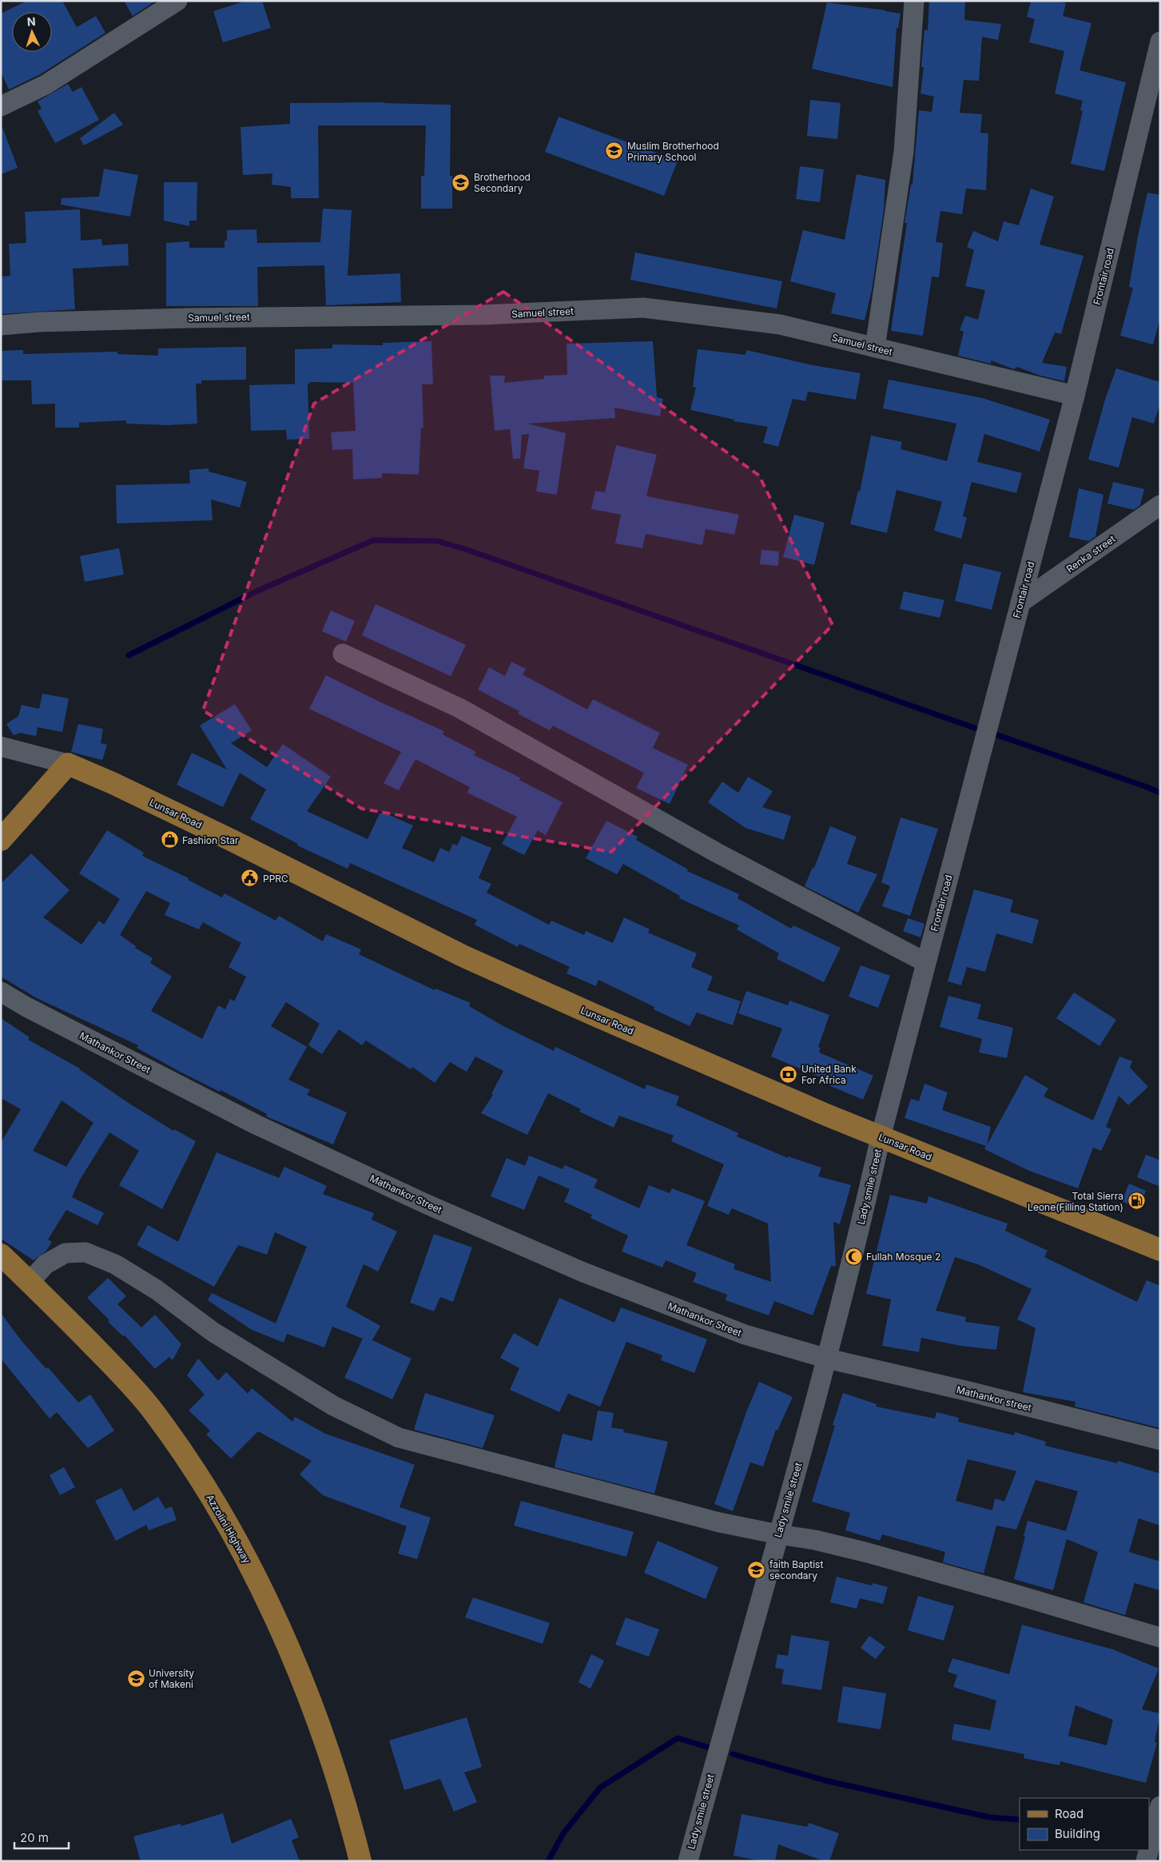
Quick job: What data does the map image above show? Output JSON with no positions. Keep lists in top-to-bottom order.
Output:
{
  "streets": {
    "main road": ["Lunsar Road", "Azzolini Highway"],
    "street": [
      "Frontair road",
      "Samuel street",
      "Renka street",
      "Mathankor Street",
      "Lady smile street",
      "Mathankor street"
    ]
  },
  "crossings": [
    ["Frontair road", "Samuel street"],
    ["Frontair road", "Renka street"],
    ["Frontair road", "Lunsar Road"],
    ["Frontair road", "Lady smile street"],
    ["Lunsar Road", "Lady smile street"],
    ["Mathankor Street", "Lady smile street"],
    ["Mathankor Street", "Mathankor street"],
    ["Lady smile street", "Mathankor street"]
  ],
  "places": {
    "school or university": [
      "Muslim Brotherhood Primary School",
      "Brotherhood Secondary",
      "faith Baptist secondary",
      "University of Makeni"
    ],
    "shop": ["Fashion Star"],
    "public building": ["PPRC"],
    "bank": ["United Bank For Africa"],
    "fuel station": ["Total Sierra Leone(Filling Station)"],
    "mosque": ["Fullah Mosque 2"]
  },
  "legend": ["Road", "Building"],
  "scale_bar": "20 m",
  "north": "top"
}
